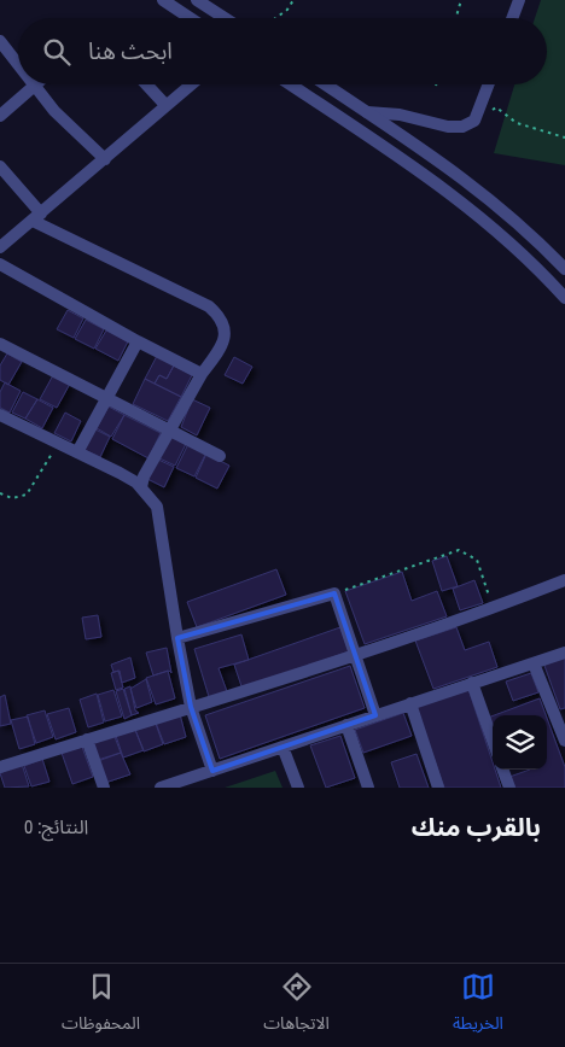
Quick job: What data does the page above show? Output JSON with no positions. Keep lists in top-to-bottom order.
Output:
{
  "page": {
    "search": "ابحث هنا",
    "heading": ["بالقرب منك", "النتائج: 0"],
    "nav": ["الخريطة", "الاتجاهات", "المحفوظات"]
  }
}
